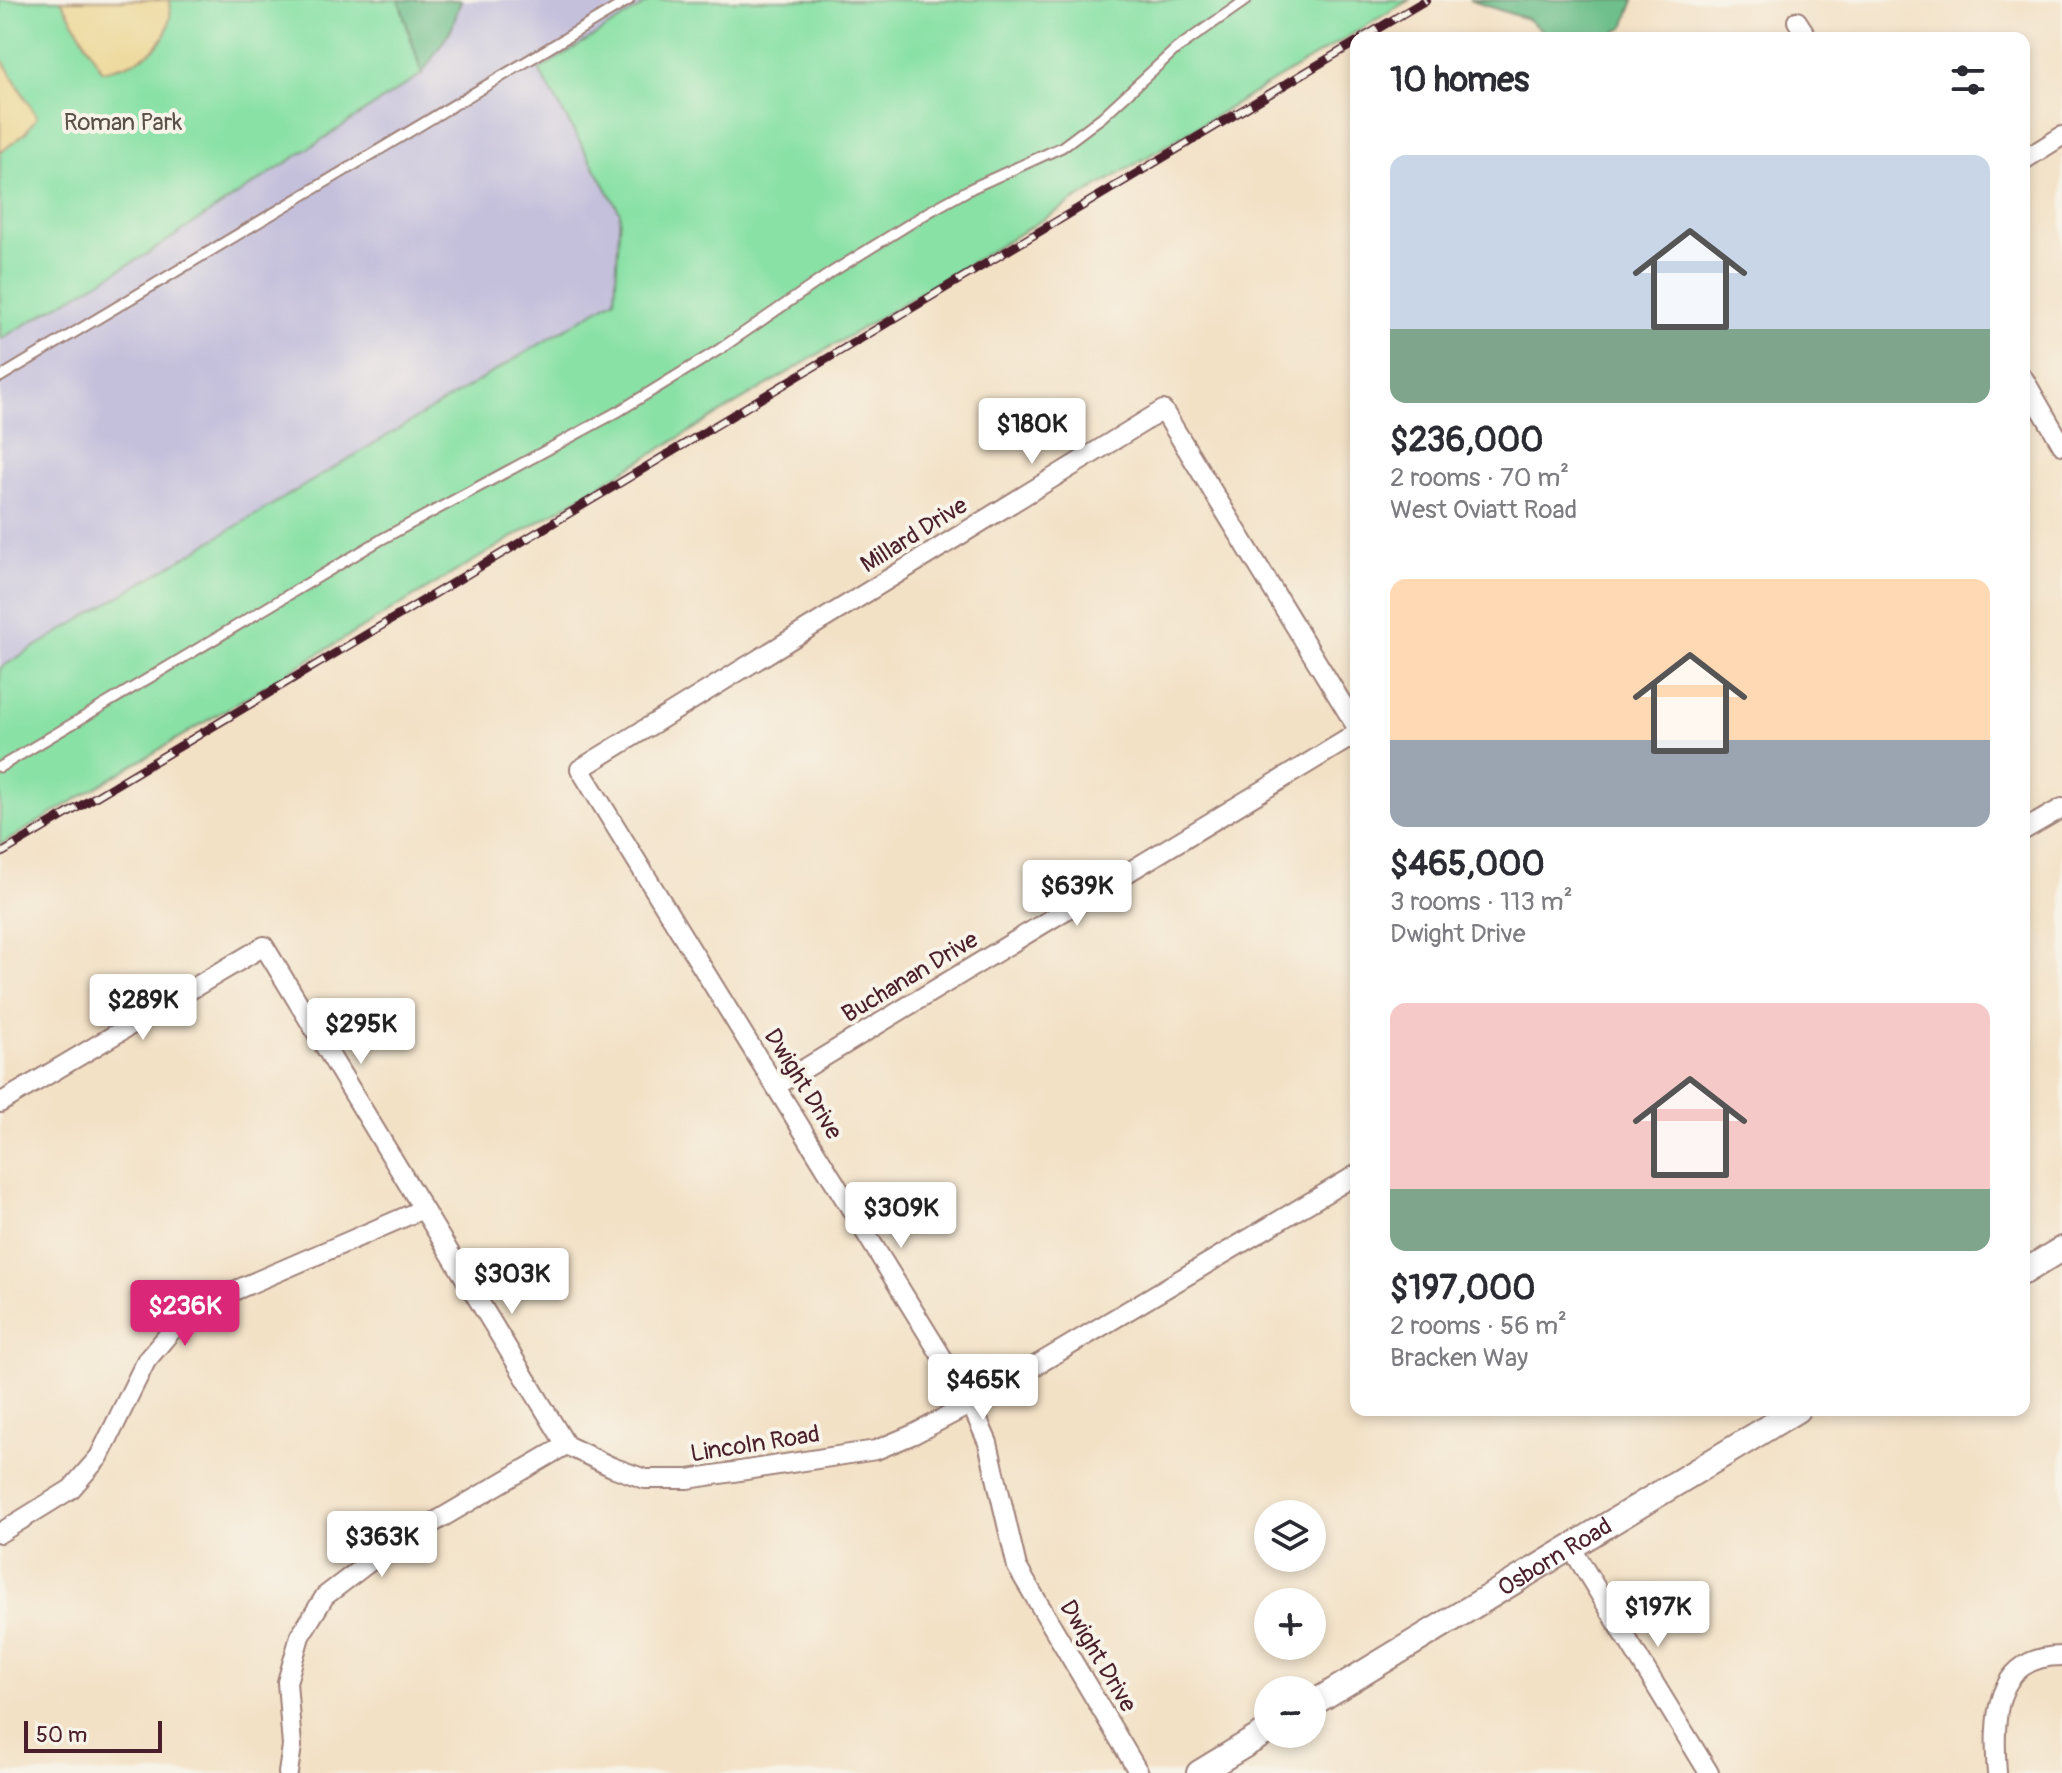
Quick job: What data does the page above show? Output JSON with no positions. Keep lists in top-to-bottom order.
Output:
{
  "streets": {
    "street": [
      "Millard Drive",
      "Buchanan Drive",
      "Dwight Drive",
      "Lincoln Road",
      "Osborn Road"
    ]
  },
  "crossings": [
    ["Millard Drive", "Dwight Drive"],
    ["Buchanan Drive", "Dwight Drive"],
    ["Dwight Drive", "Lincoln Road"]
  ],
  "parks": ["Roman Park"],
  "scale_bar": "50 m",
  "page": {
    "heading": "10 homes",
    "list": [
      {
        "name": "$236,000",
        "note": "2 rooms · 70 m² · West Oviatt Road"
      },
      {
        "name": "$465,000",
        "note": "3 rooms · 113 m² · Dwight Drive"
      },
      {
        "name": "$197,000",
        "note": "2 rooms · 56 m² · Bracken Way"
      }
    ],
    "price": [
      "$180K",
      "$639K",
      "$289K",
      "$295K",
      "$309K",
      "$303K",
      "$236K",
      "$465K",
      "$363K",
      "$197K"
    ],
    "map_buttons": ["+", "−"],
    "scale": "50 m"
  }
}
